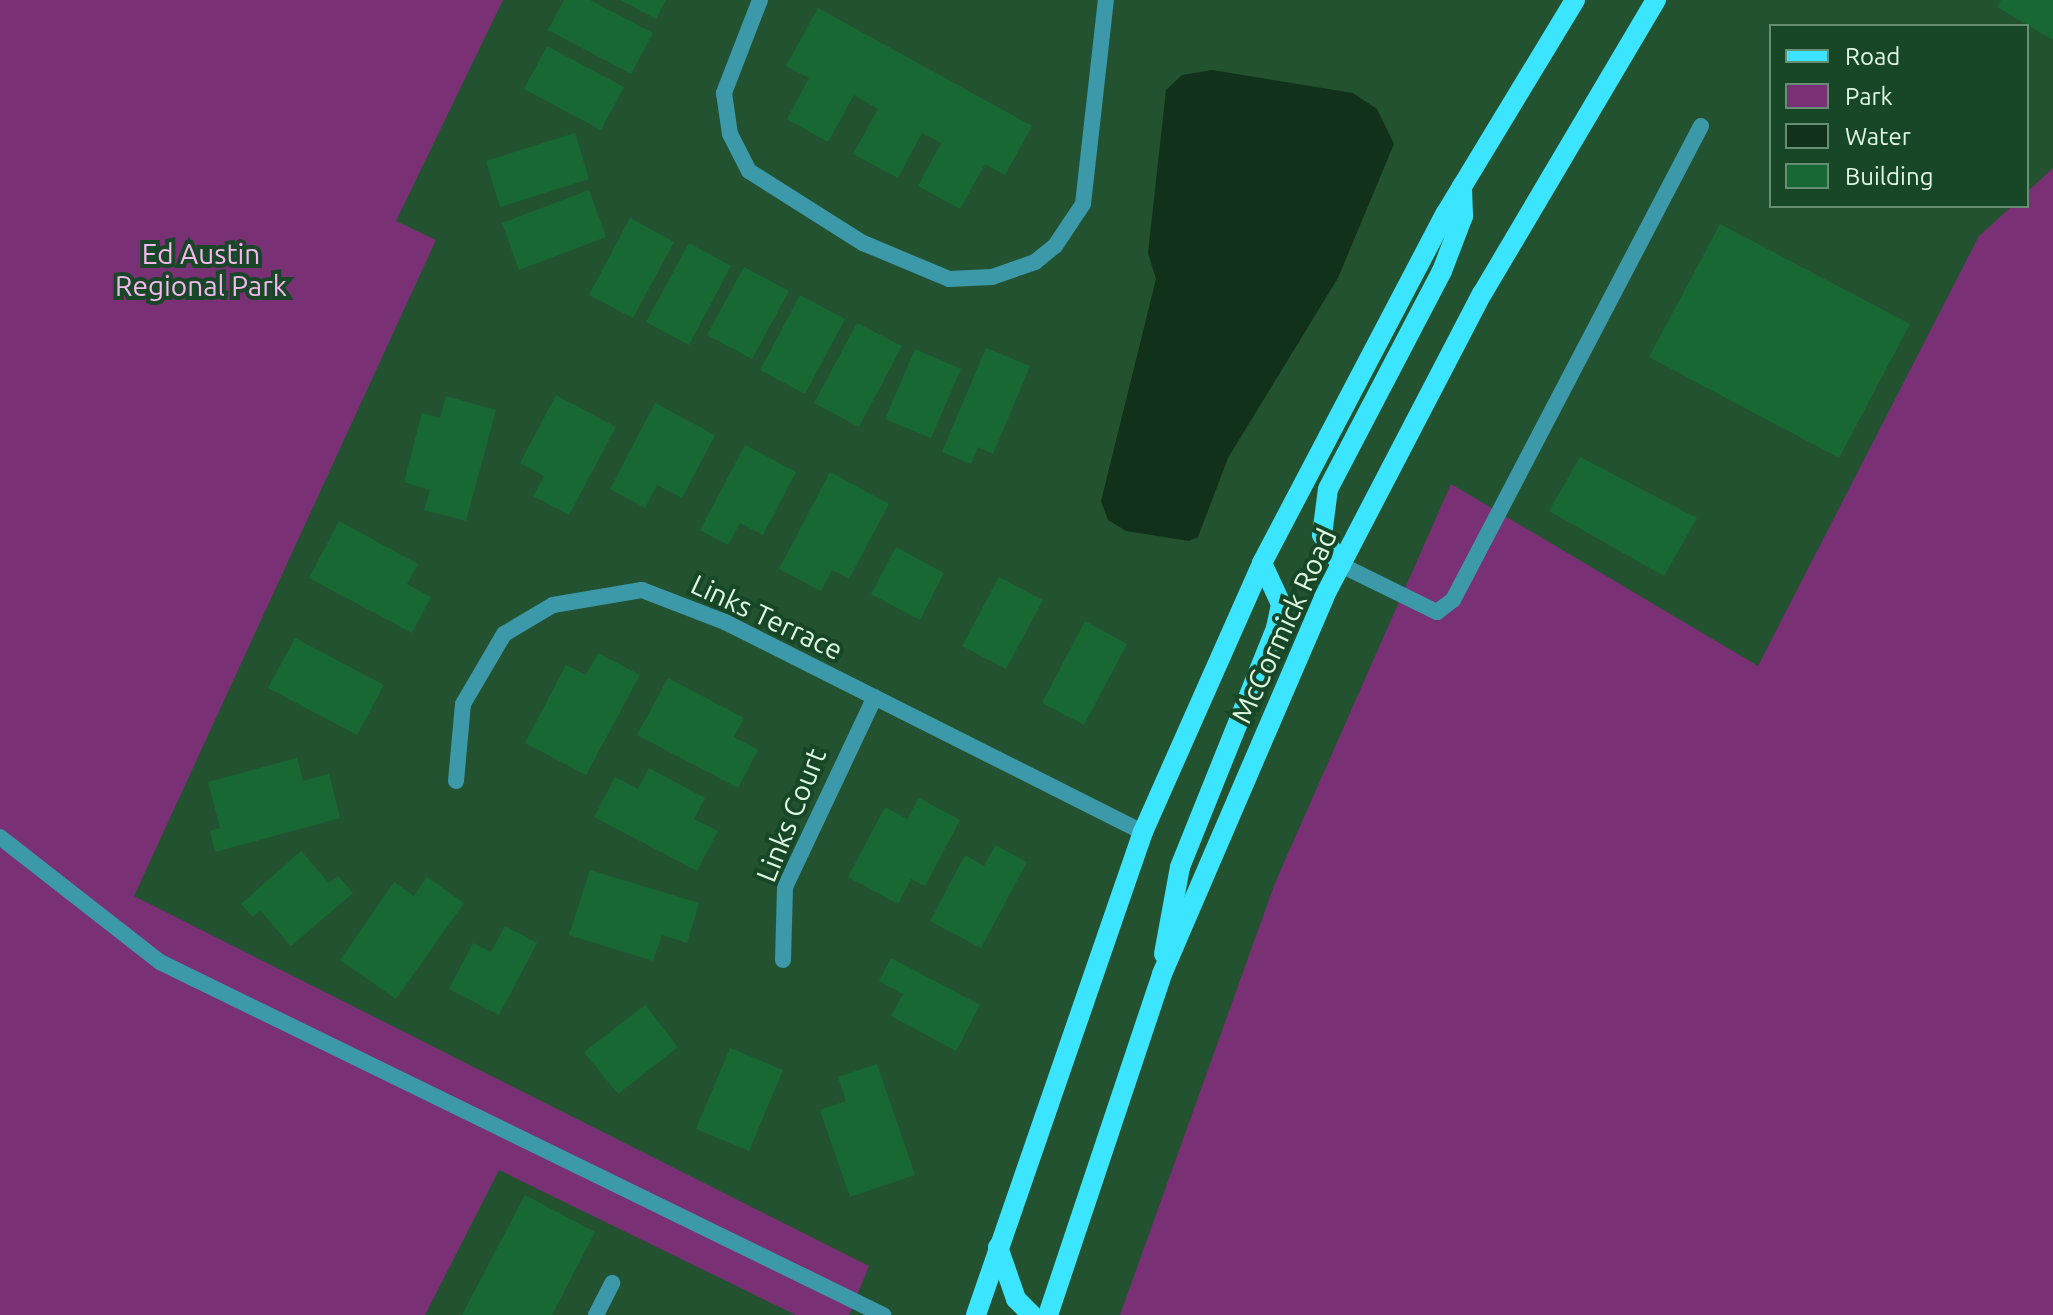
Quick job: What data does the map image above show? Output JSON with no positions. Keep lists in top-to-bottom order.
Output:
{
  "streets": {
    "main road": ["McCormick Road"],
    "street": ["Links Terrace", "Links Court"]
  },
  "crossings": [
    ["Links Terrace", "McCormick Road"],
    ["Links Terrace", "Links Court"]
  ],
  "parks": ["Ed Austin Regional Park"],
  "legend": [
    "Road",
    "Park",
    "Water",
    "Building"
  ]
}
